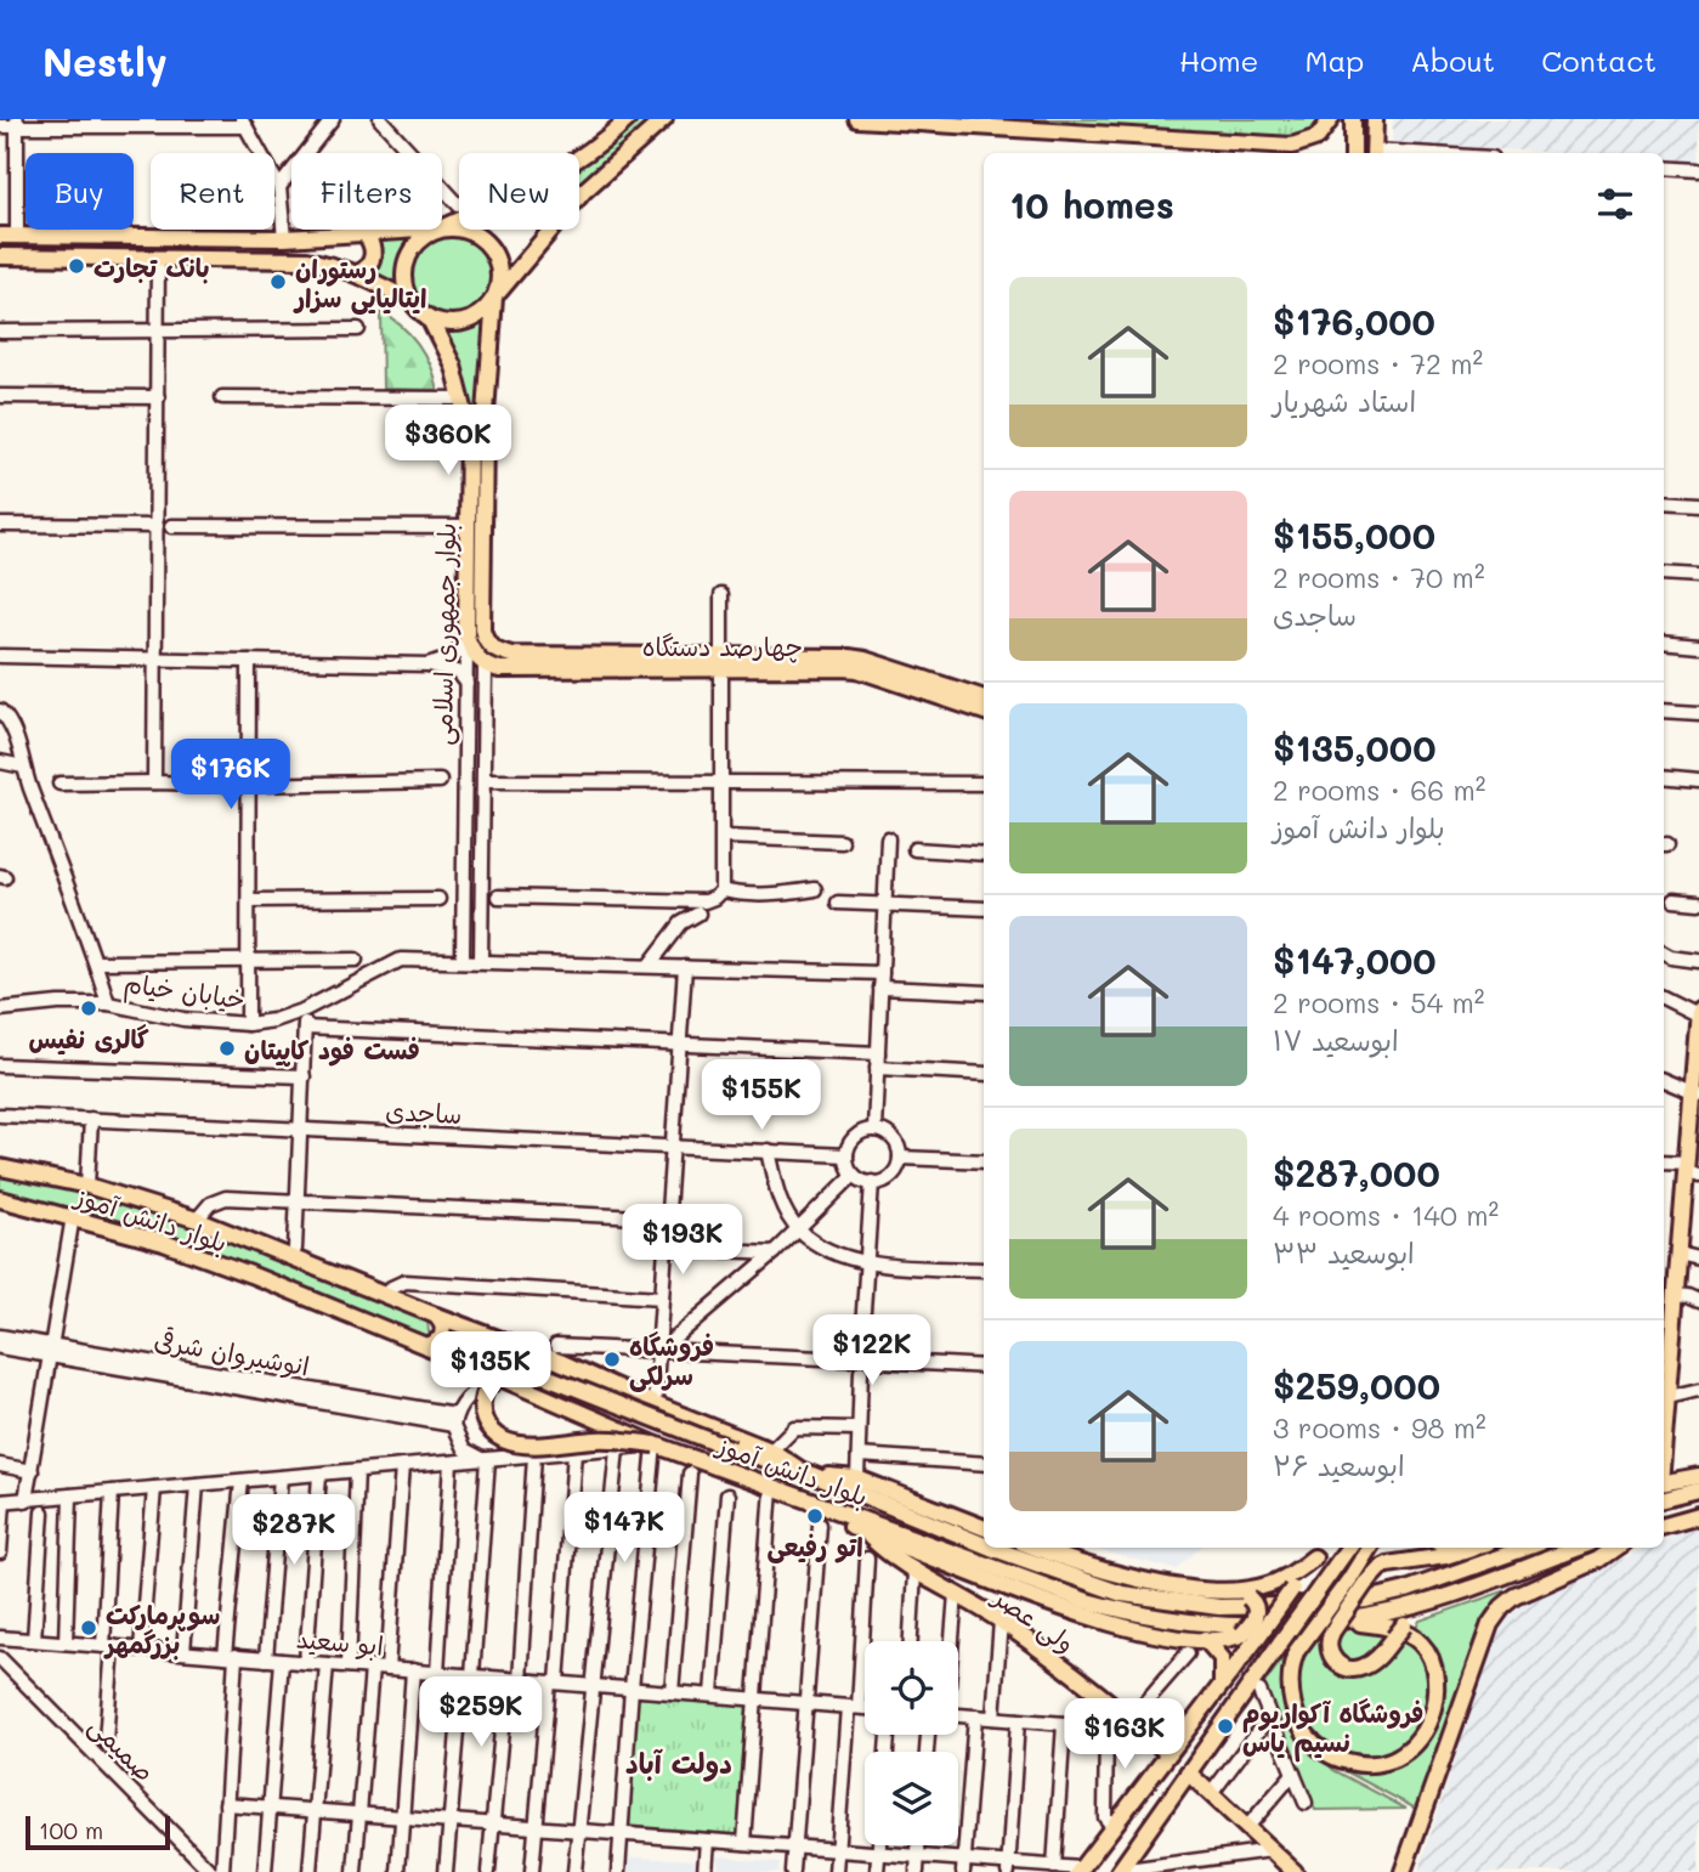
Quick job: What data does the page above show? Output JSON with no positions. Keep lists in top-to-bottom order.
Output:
{
  "streets": {
    "main road": [
      "بلوار جمهوری اسلامی",
      "چهارصد دستگاه",
      "بلوار دانش آموز",
      "ولی عصر"
    ],
    "street": [
      "خیابان خیام",
      "ساجدی",
      "انوشیروان شرقی",
      "ابو سعید",
      "صمیمی"
    ]
  },
  "crossings": [
    ["بلوار جمهوری اسلامی", "چهارصد دستگاه"],
    ["بلوار جمهوری اسلامی", "خیابان خیام"]
  ],
  "districts": ["دولت آباد"],
  "places": [
    "بانک تجارت",
    "رستوران ایتالیایی سزار",
    "گالری نفیس",
    "فست فود کاپیتان",
    "فروشگاه سرلکی",
    "اتو رفیعی",
    "سوپرمارکت بزرگمهر",
    "فروشگاه آکواریوم نسیم یاس"
  ],
  "scale_bar": "100 m",
  "page": {
    "header": "Nestly",
    "nav": [
      "Home",
      "Map",
      "About",
      "Contact"
    ],
    "chip": [
      "Buy",
      "Rent",
      "Filters",
      "New"
    ],
    "heading": "10 homes",
    "list": [
      {
        "name": "$176,000",
        "note": "2 rooms · 72 m² · استاد شهریار"
      },
      {
        "name": "$155,000",
        "note": "2 rooms · 70 m² · ساجدی"
      },
      {
        "name": "$135,000",
        "note": "2 rooms · 66 m² · بلوار دانش آموز"
      },
      {
        "name": "$147,000",
        "note": "2 rooms · 54 m² · ابوسعید ۱۷"
      },
      {
        "name": "$287,000",
        "note": "4 rooms · 140 m² · ابوسعید ۳۳"
      },
      {
        "name": "$259,000",
        "note": "3 rooms · 98 m² · ابوسعید ۲۶"
      }
    ],
    "price": [
      "$360K",
      "$176K",
      "$155K",
      "$193K",
      "$122K",
      "$135K",
      "$147K",
      "$287K",
      "$259K",
      "$163K"
    ],
    "scale": "100 m"
  }
}
